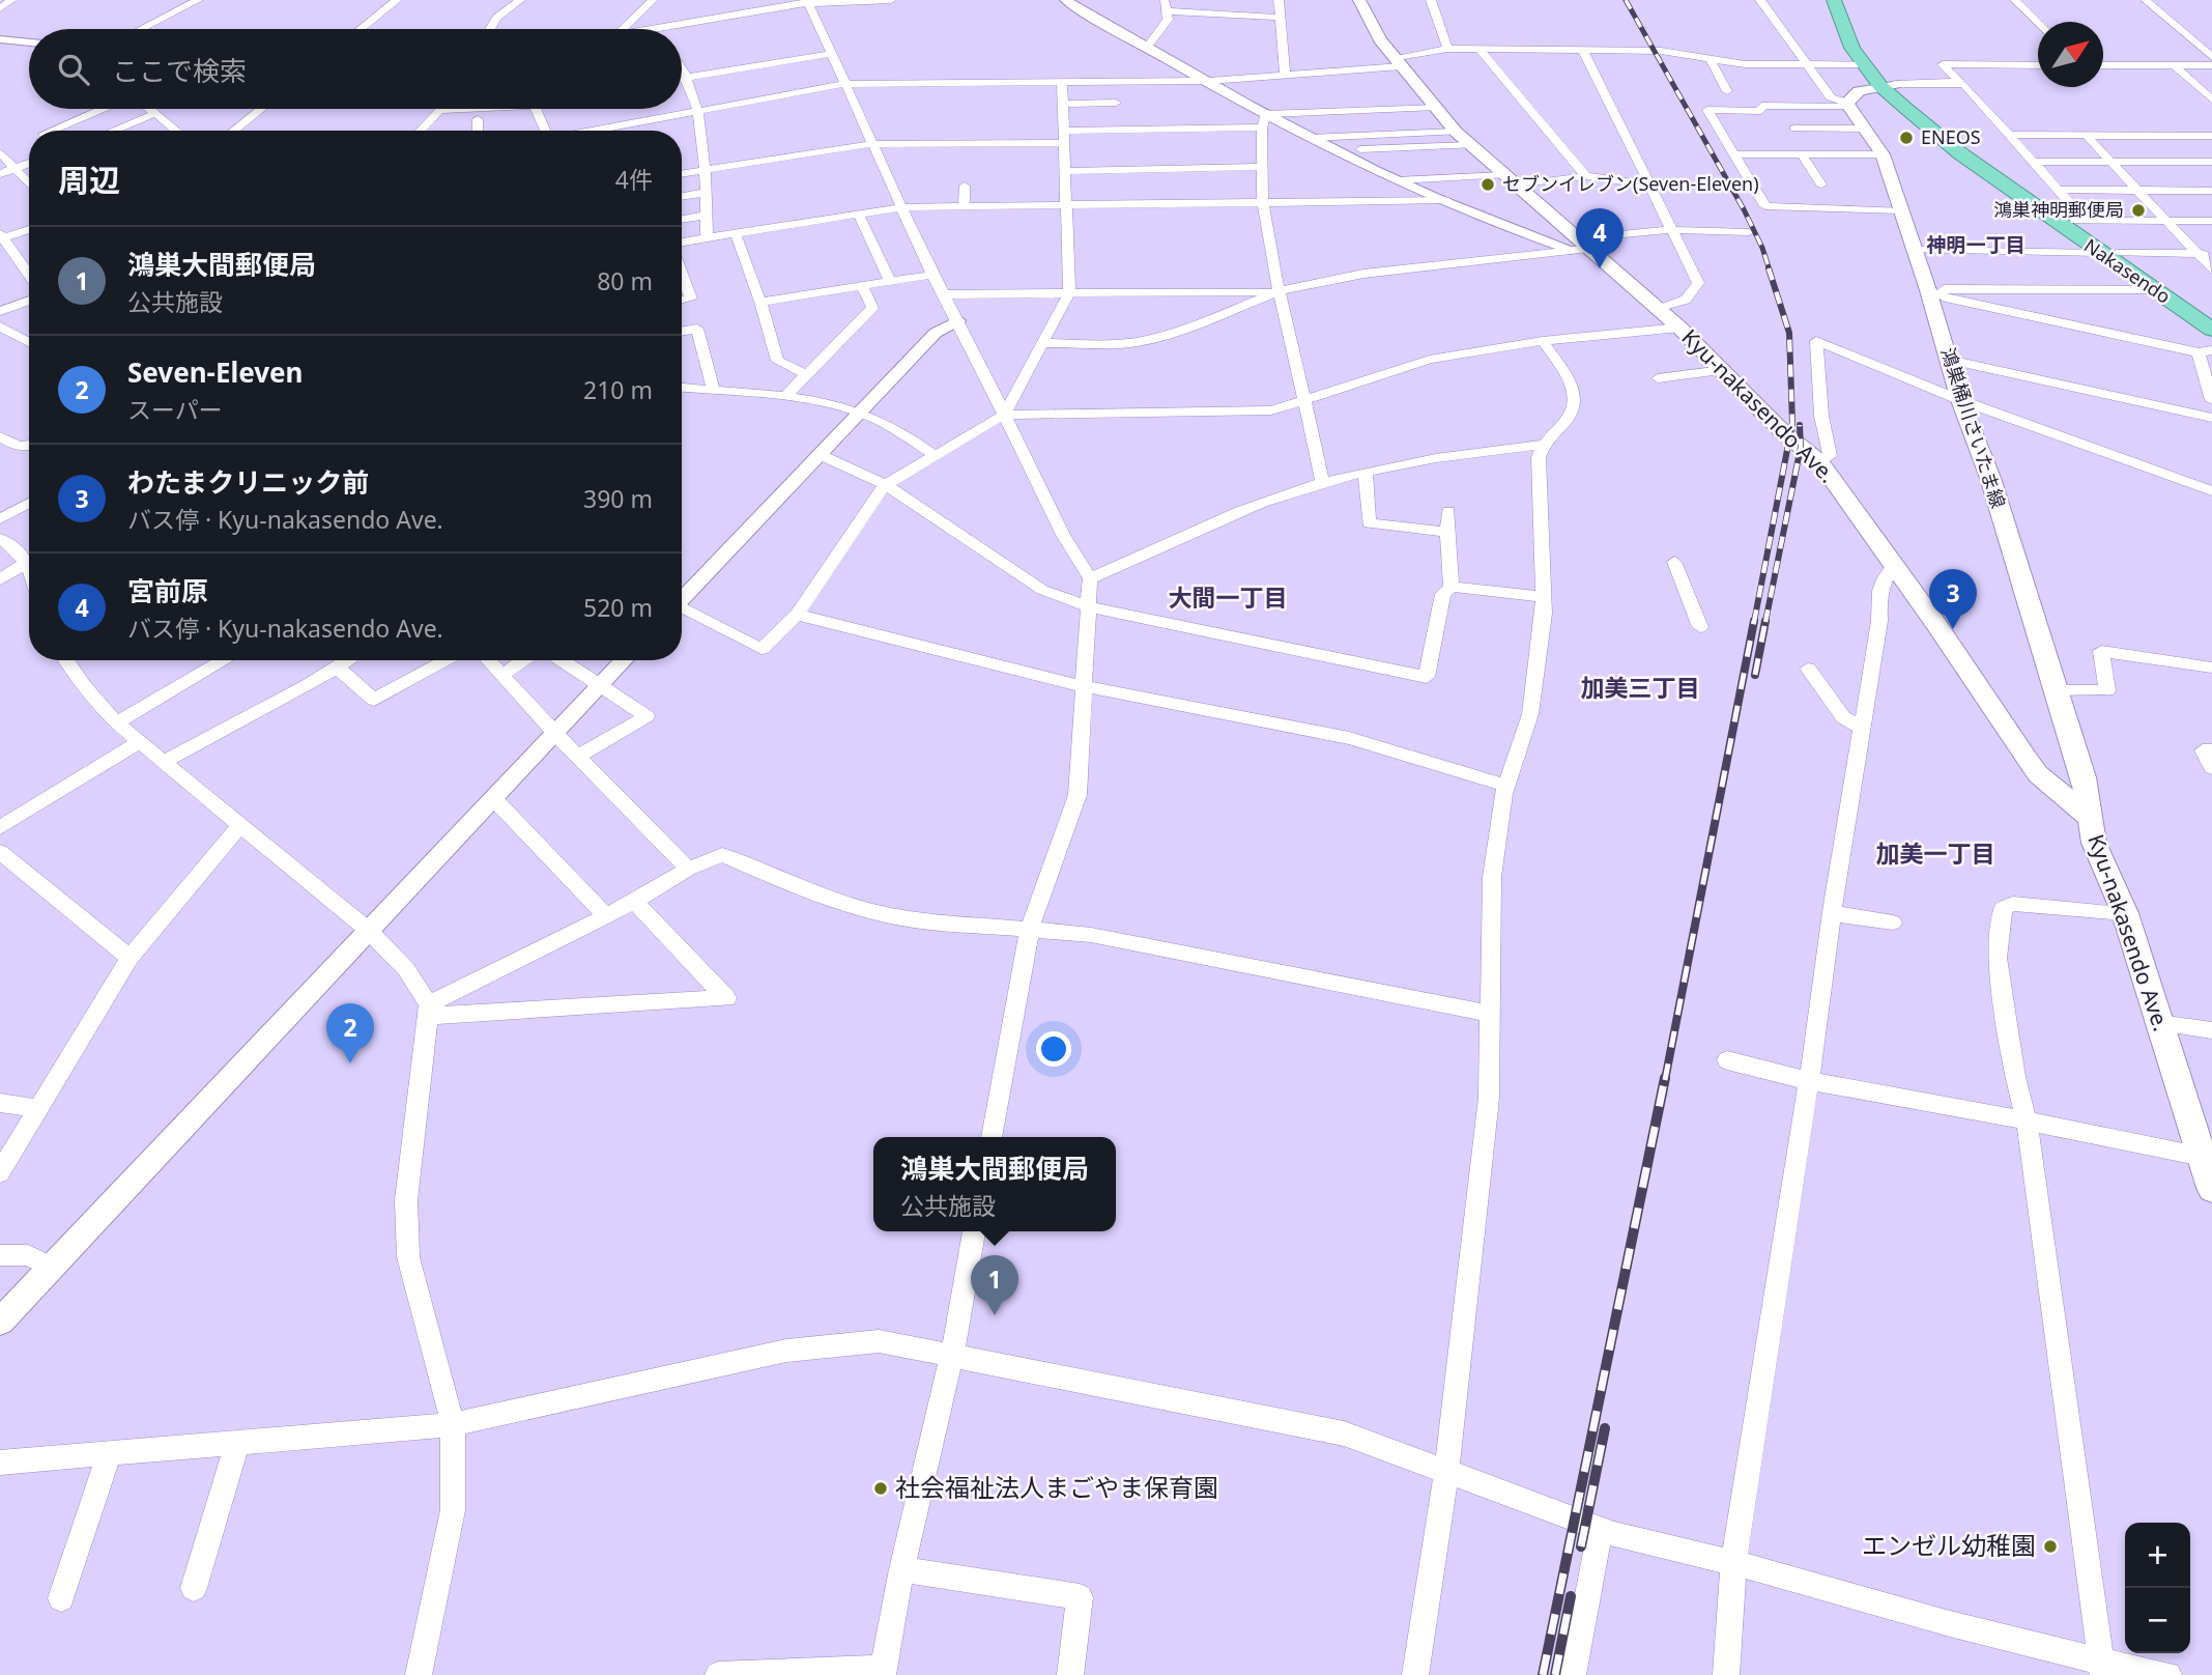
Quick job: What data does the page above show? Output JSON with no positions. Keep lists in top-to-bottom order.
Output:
{
  "streets": {
    "highway": ["Nakasendo"],
    "main road": ["Kyu-nakasendo Ave.", "鴻巣桶川さいたま線"]
  },
  "crossings": [
    ["Kyu-nakasendo Ave.", "鴻巣桶川さいたま線"]
  ],
  "districts": [
    "神明一丁目",
    "大間一丁目",
    "加美三丁目",
    "加美一丁目"
  ],
  "places": [
    "ENEOS",
    "セブンイレブン(Seven-Eleven)",
    "鴻巣神明郵便局",
    "社会福祉法人まごやま保育園",
    "エンゼル幼稚園"
  ],
  "north": "top right",
  "page": {
    "search": "ここで検索",
    "heading": ["周辺", "4件"],
    "pins": [
      "4",
      "3",
      "2",
      "1"
    ],
    "list": [
      {
        "mark": "1",
        "name": "鴻巣大間郵便局",
        "note": "公共施設",
        "value": "80 m"
      },
      {
        "mark": "2",
        "name": "Seven-Eleven",
        "note": "スーパー",
        "value": "210 m"
      },
      {
        "mark": "3",
        "name": "わたまクリニック前",
        "note": "バス停 · Kyu-nakasendo Ave.",
        "value": "390 m"
      },
      {
        "mark": "4",
        "name": "宮前原",
        "note": "バス停 · Kyu-nakasendo Ave.",
        "value": "520 m"
      }
    ],
    "popup": ["鴻巣大間郵便局", "公共施設"],
    "map_buttons": ["+", "−"]
  }
}
